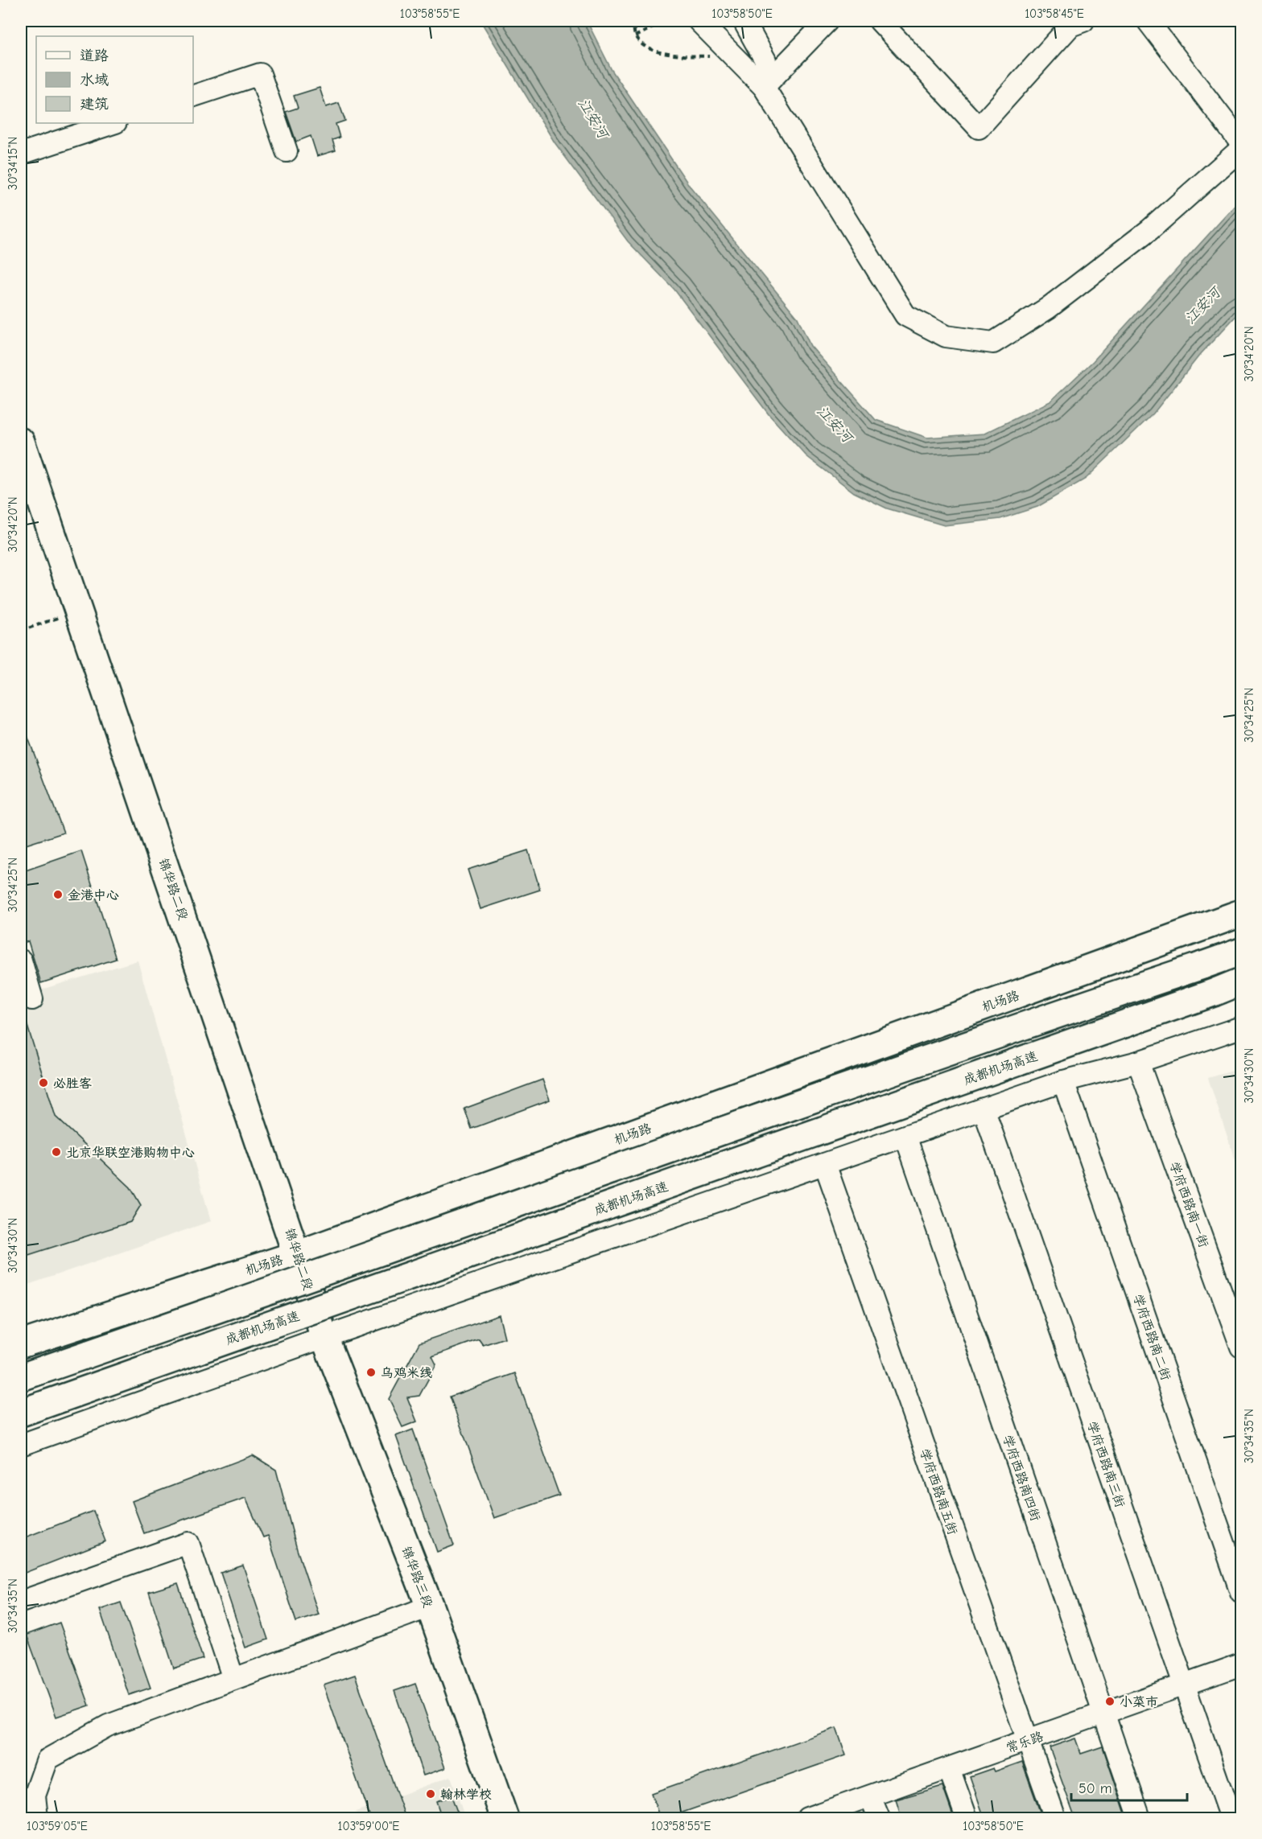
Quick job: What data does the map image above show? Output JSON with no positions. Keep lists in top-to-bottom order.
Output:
{
  "streets": {
    "main road": [
      "锦华路二段",
      "机场路",
      "成都机场高速",
      "锦华路三段"
    ],
    "street": [
      "学府西路南一街",
      "学府西路南二街",
      "学府西路南三街",
      "学府西路南四街",
      "学府西路南五街",
      "常乐路"
    ]
  },
  "crossings": [
    ["锦华路二段", "机场路"],
    ["锦华路二段", "锦华路三段"],
    ["学府西路南三街", "常乐路"],
    ["学府西路南四街", "常乐路"],
    ["学府西路南五街", "常乐路"]
  ],
  "water": ["江安河"],
  "places": [
    "金港中心",
    "必胜客",
    "北京华联空港购物中心",
    "乌鸡米线",
    "小菜市",
    "翰林学校"
  ],
  "legend": ["道路", "水域", "建筑"],
  "scale_bar": "50 m",
  "coordinates": [
    "103°58'55\"E",
    "103°58'50\"E",
    "103°58'45\"E",
    "30°34'15\"N",
    "30°34'20\"N",
    "30°34'25\"N",
    "30°34'30\"N",
    "30°34'35\"N",
    "103°59'05\"E",
    "103°59'00\"E"
  ]
}
